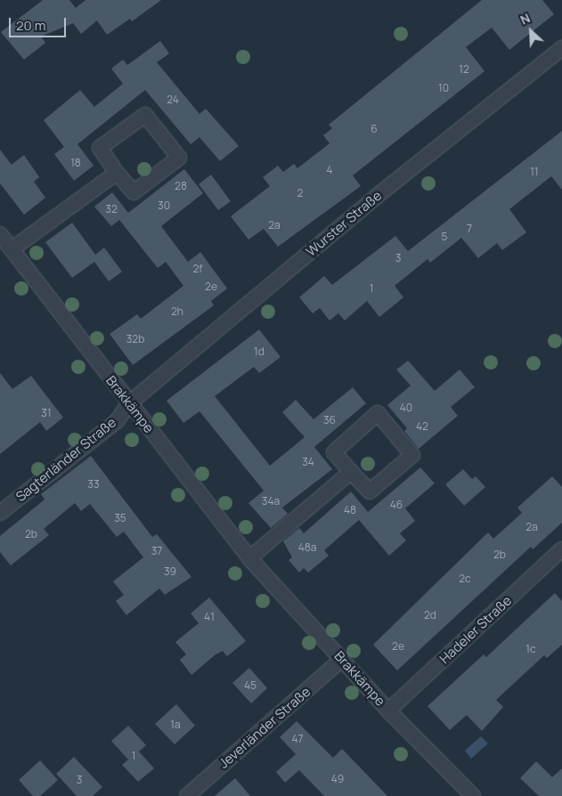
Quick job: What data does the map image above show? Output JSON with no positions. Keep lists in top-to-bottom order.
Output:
{
  "streets": {
    "street": [
      "Wurster Straße",
      "Brakkämpe",
      "Sagterländer Straße",
      "Hadeler Straße",
      "Jeverländer Straße"
    ]
  },
  "crossings": [
    ["Wurster Straße", "Brakkämpe"],
    ["Wurster Straße", "Sagterländer Straße"],
    ["Brakkämpe", "Sagterländer Straße"],
    ["Brakkämpe", "Hadeler Straße"],
    ["Brakkämpe", "Jeverländer Straße"]
  ],
  "house_numbers": [
    "12",
    "10",
    "24",
    "6",
    "18",
    "4",
    "11",
    "28",
    "2",
    "30",
    "32",
    "2a",
    "7",
    "5",
    "3",
    "2f",
    "2e",
    "1",
    "2h",
    "32b",
    "1d",
    "40",
    "31",
    "36",
    "42",
    "34",
    "33",
    "34a",
    "46",
    "48",
    "35",
    "2a",
    "2b",
    "48a",
    "37",
    "2b",
    "39",
    "2c",
    "2d",
    "41",
    "2e",
    "1c",
    "45",
    "1a",
    "47",
    "1",
    "49",
    "3"
  ],
  "scale_bar": "20 m",
  "north": "top left"
}
